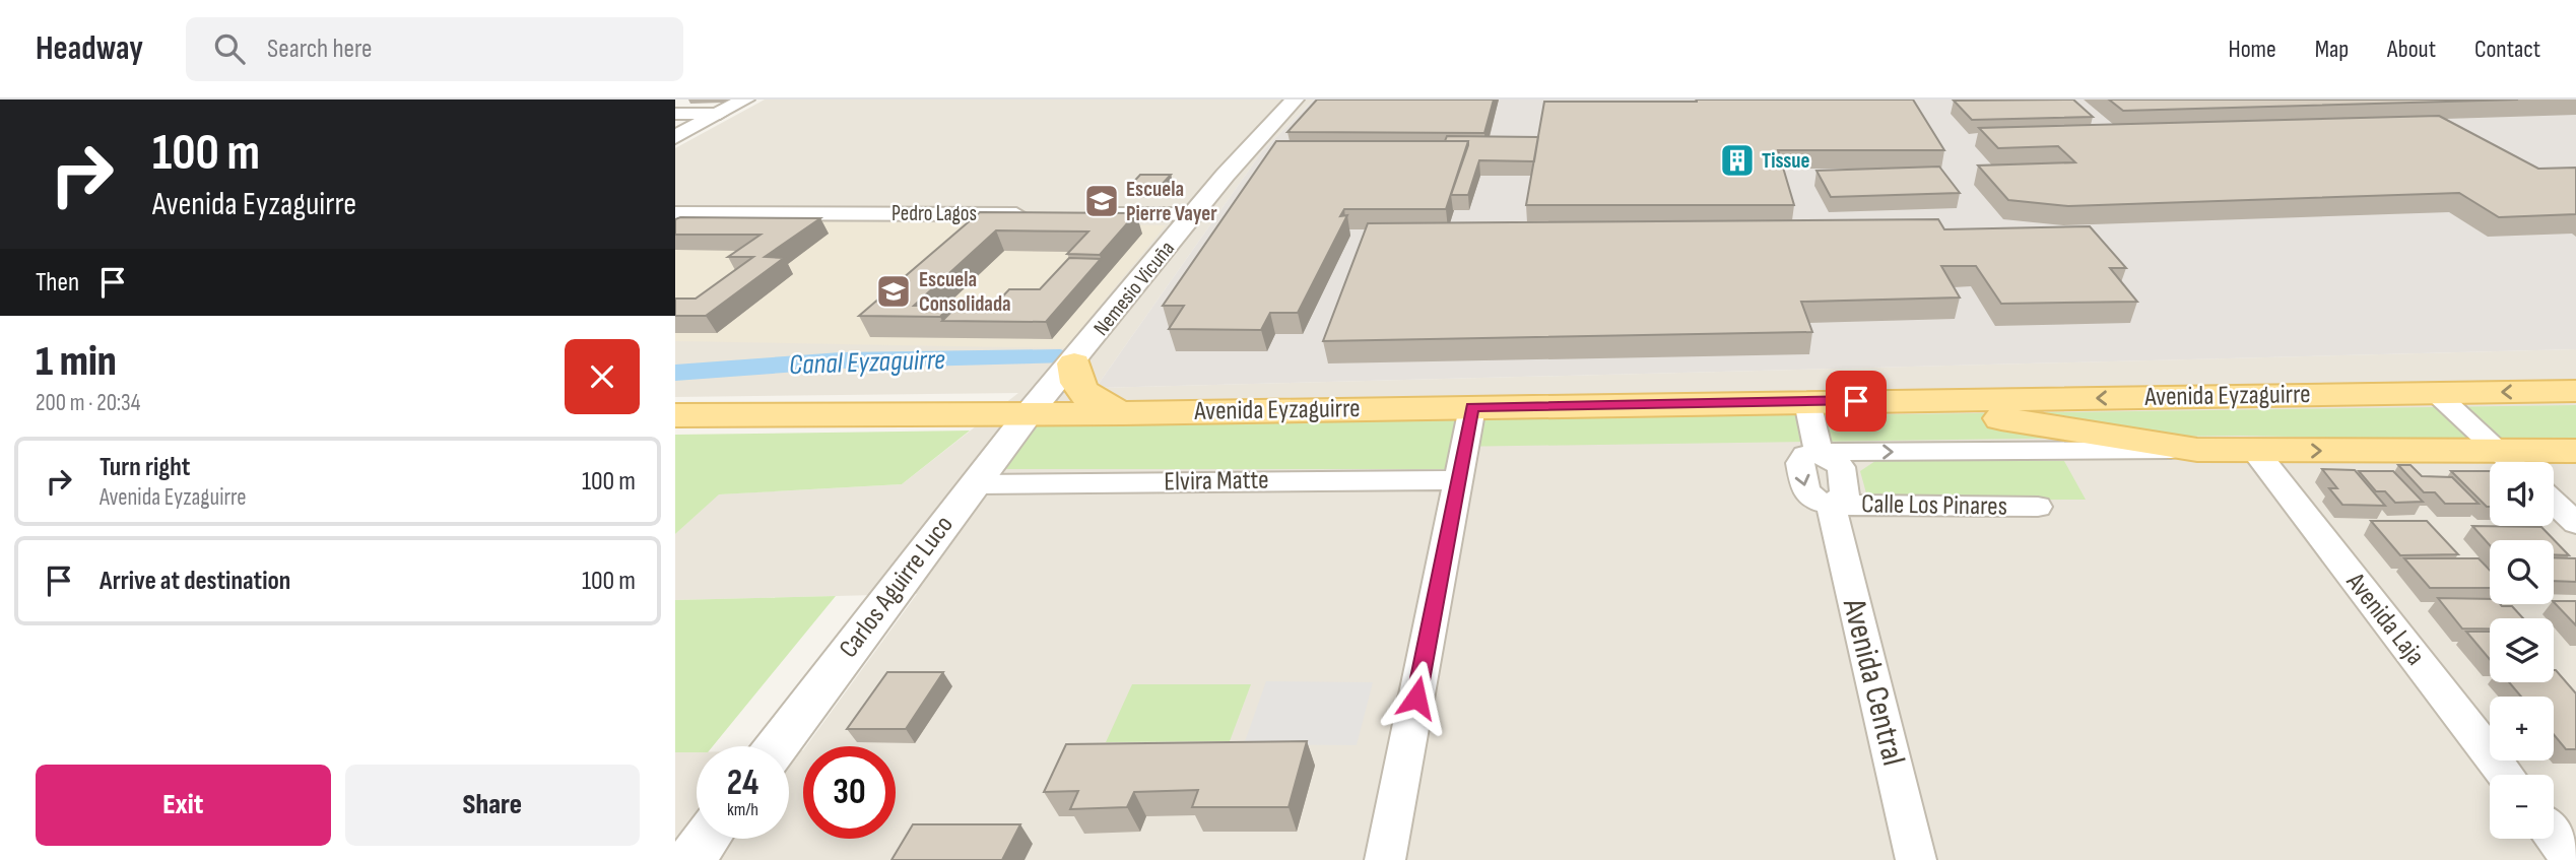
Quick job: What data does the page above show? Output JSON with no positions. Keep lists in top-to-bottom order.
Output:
{
  "streets": {
    "main road": ["Avenida Eyzaguirre"],
    "street": [
      "Pedro Lagos",
      "Nemesio Vicuña",
      "Elvira Matte",
      "Calle Los Pinares",
      "Carlos Aguirre Luco",
      "Avenida Laja",
      "Avenida Central"
    ]
  },
  "crossings": [
    ["Nemesio Vicuña", "Avenida Eyzaguirre"],
    ["Nemesio Vicuña", "Carlos Aguirre Luco"],
    ["Avenida Eyzaguirre", "Carlos Aguirre Luco"],
    ["Avenida Eyzaguirre", "Avenida Laja"],
    ["Elvira Matte", "Carlos Aguirre Luco"],
    ["Calle Los Pinares", "Avenida Central"]
  ],
  "water": ["Canal Eyzaguirre"],
  "places": {
    "building": ["Tissue"],
    "school or university": ["Escuela Pierre Vayer", "Escuela Consolidada"]
  },
  "page": {
    "header": "Headway",
    "search": "Search here",
    "nav": [
      "Home",
      "Map",
      "About",
      "Contact"
    ],
    "turn": ["100 m", "Avenida Eyzaguirre"],
    "then": "Then",
    "heading": ["1 min", "200 m · 20:34"],
    "list": [
      {
        "name": "Turn right",
        "note": "Avenida Eyzaguirre",
        "value": "100 m"
      },
      {
        "name": "Arrive at destination",
        "value": "100 m"
      }
    ],
    "map_buttons": ["+", "−"],
    "speed": "24 km/h",
    "limit": "30",
    "buttons": ["Exit", "Share"]
  }
}
